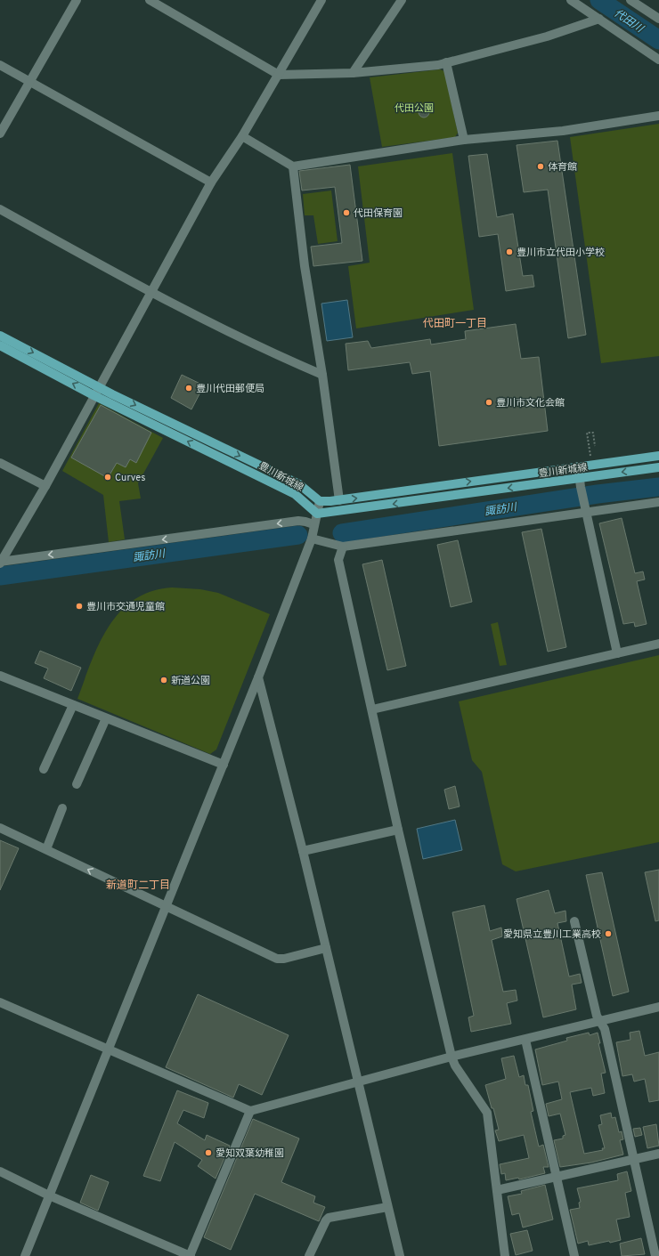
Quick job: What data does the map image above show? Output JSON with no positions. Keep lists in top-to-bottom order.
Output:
{
  "streets": {
    "main road": ["豊川新城線"]
  },
  "districts": ["代田町一丁目", "新道町二丁目"],
  "water": ["代田川", "諏訪川"],
  "parks": ["代田公園"],
  "places": [
    "体育館",
    "代田保育園",
    "豊川市立代田小学校",
    "豊川代田郵便局",
    "豊川市文化会館",
    "Curves",
    "豊川市交通児童館",
    "新道公園",
    "愛知県立豊川工業高校",
    "愛知双葉幼稚園"
  ]
}
